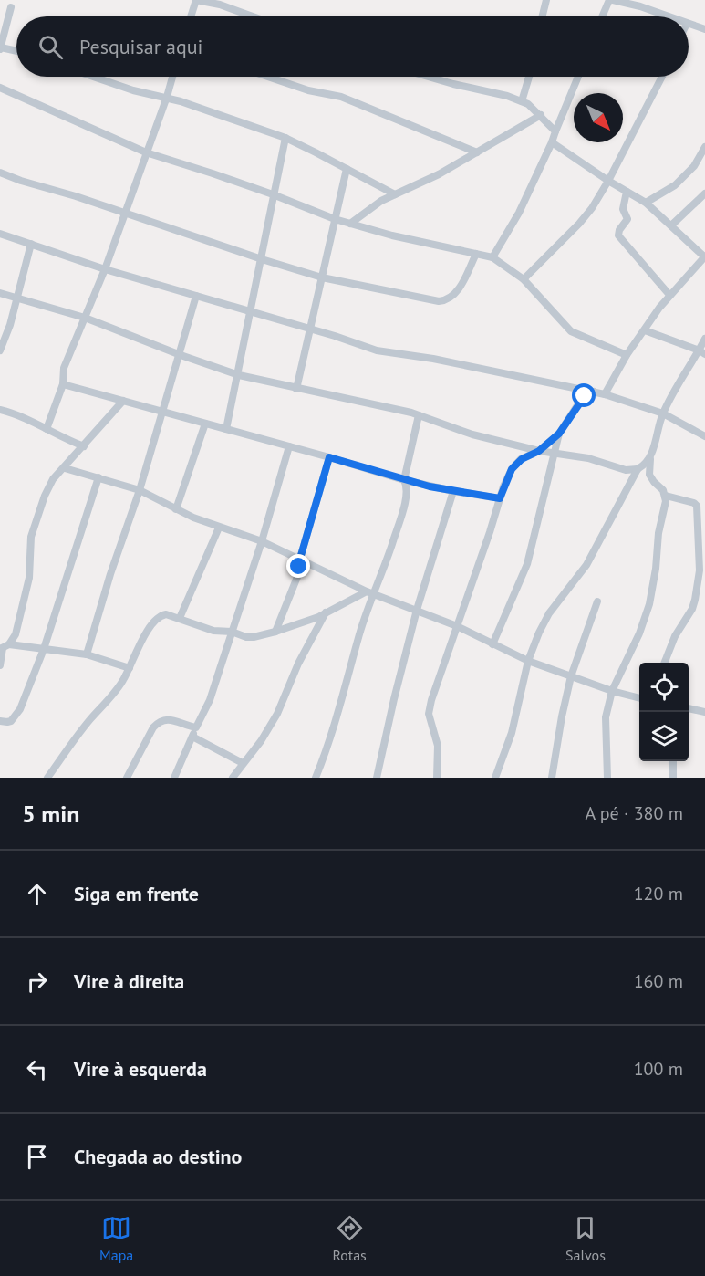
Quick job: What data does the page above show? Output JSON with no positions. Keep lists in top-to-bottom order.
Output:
{
  "north": "bottom right",
  "page": {
    "search": "Pesquisar aqui",
    "heading": ["5 min", "A pé · 380 m"],
    "list": [
      ["Siga em frente", "120 m"],
      ["Vire à direita", "160 m"],
      ["Vire à esquerda", "100 m"],
      "Chegada ao destino"
    ],
    "nav": ["Mapa", "Rotas", "Salvos"]
  }
}
